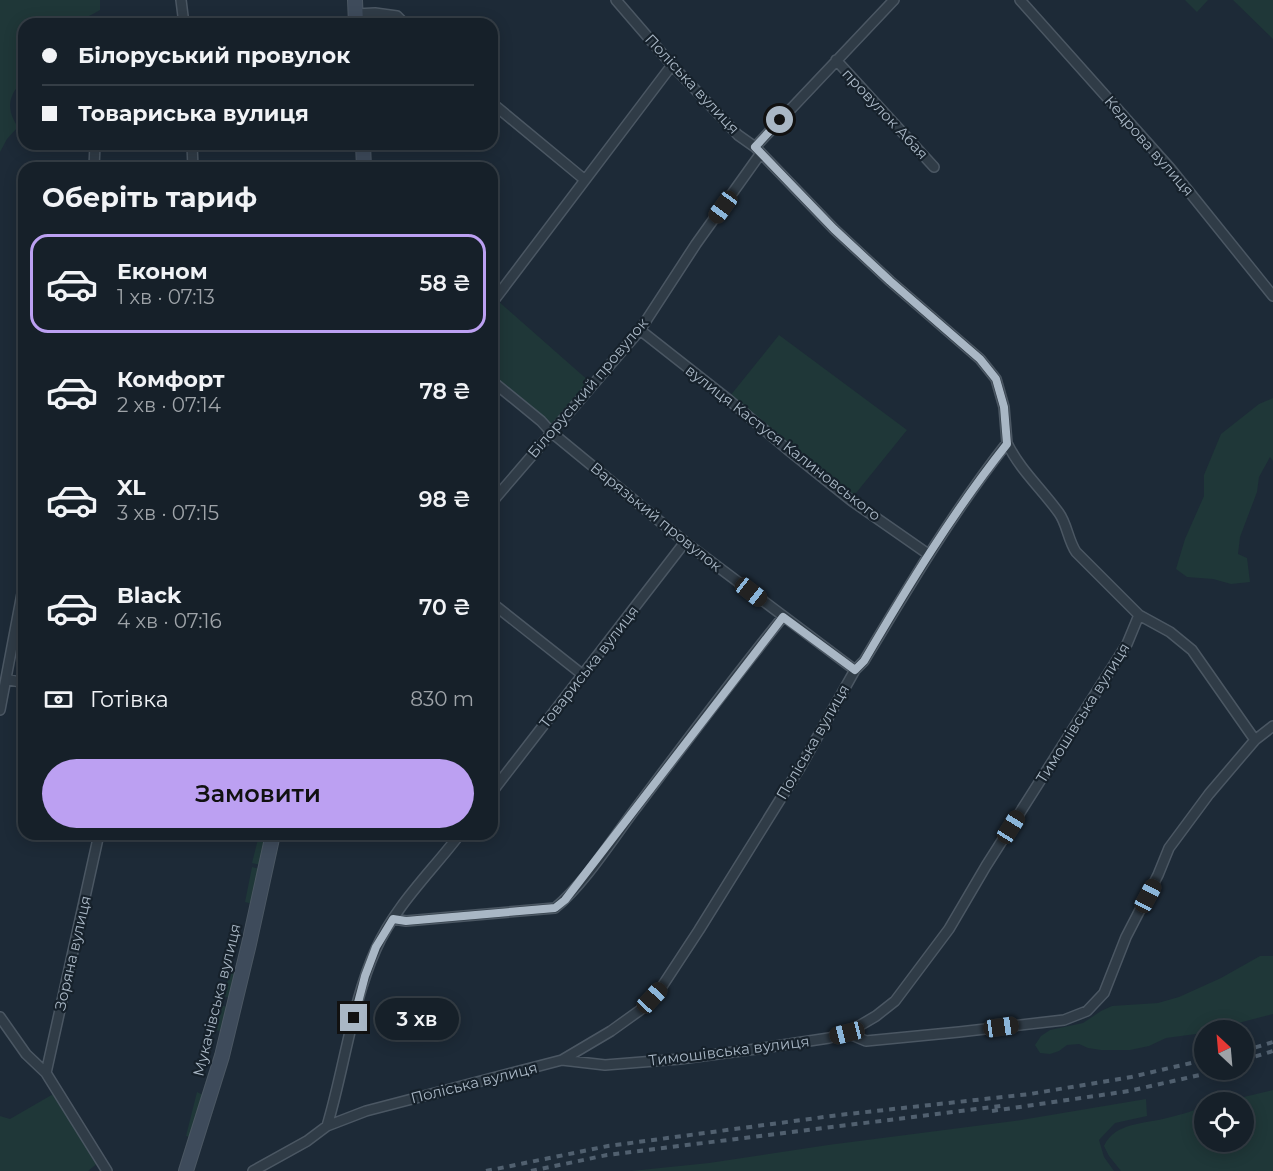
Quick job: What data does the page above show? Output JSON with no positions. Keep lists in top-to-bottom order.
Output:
{
  "streets": {
    "street": [
      "Поліська вулиця",
      "провулок Абая",
      "Кедрова вулиця",
      "Білоруський провулок",
      "вулиця Кастуся Калиновського",
      "Варязький провулок",
      "Товариська вулиця",
      "Тимошівська вулиця",
      "Зоряна вулиця",
      "Мукачівська вулиця"
    ]
  },
  "crossings": [
    ["Поліська вулиця", "Білоруський провулок"],
    ["Поліська вулиця", "вулиця Кастуся Калиновського"],
    ["Поліська вулиця", "Варязький провулок"],
    ["Поліська вулиця", "Тимошівська вулиця"],
    ["провулок Абая", "Білоруський провулок"],
    ["Білоруський провулок", "вулиця Кастуся Калиновського"],
    ["Білоруський провулок", "Варязький провулок"],
    ["Варязький провулок", "Товариська вулиця"]
  ],
  "north": "top left",
  "page": {
    "banner": ["Білоруський провулок", "Товариська вулиця"],
    "heading": "Оберіть тариф",
    "list": [
      {
        "name": "Економ",
        "note": "1 хв · 07:13",
        "value": "58 ₴"
      },
      {
        "name": "Комфорт",
        "note": "2 хв · 07:14",
        "value": "78 ₴"
      },
      {
        "name": "XL",
        "note": "3 хв · 07:15",
        "value": "98 ₴"
      },
      {
        "name": "Black",
        "note": "4 хв · 07:16",
        "value": "70 ₴"
      }
    ],
    "pay": ["Готівка", "830 m"],
    "buttons": "Замовити",
    "bubble": "3 хв"
  }
}
